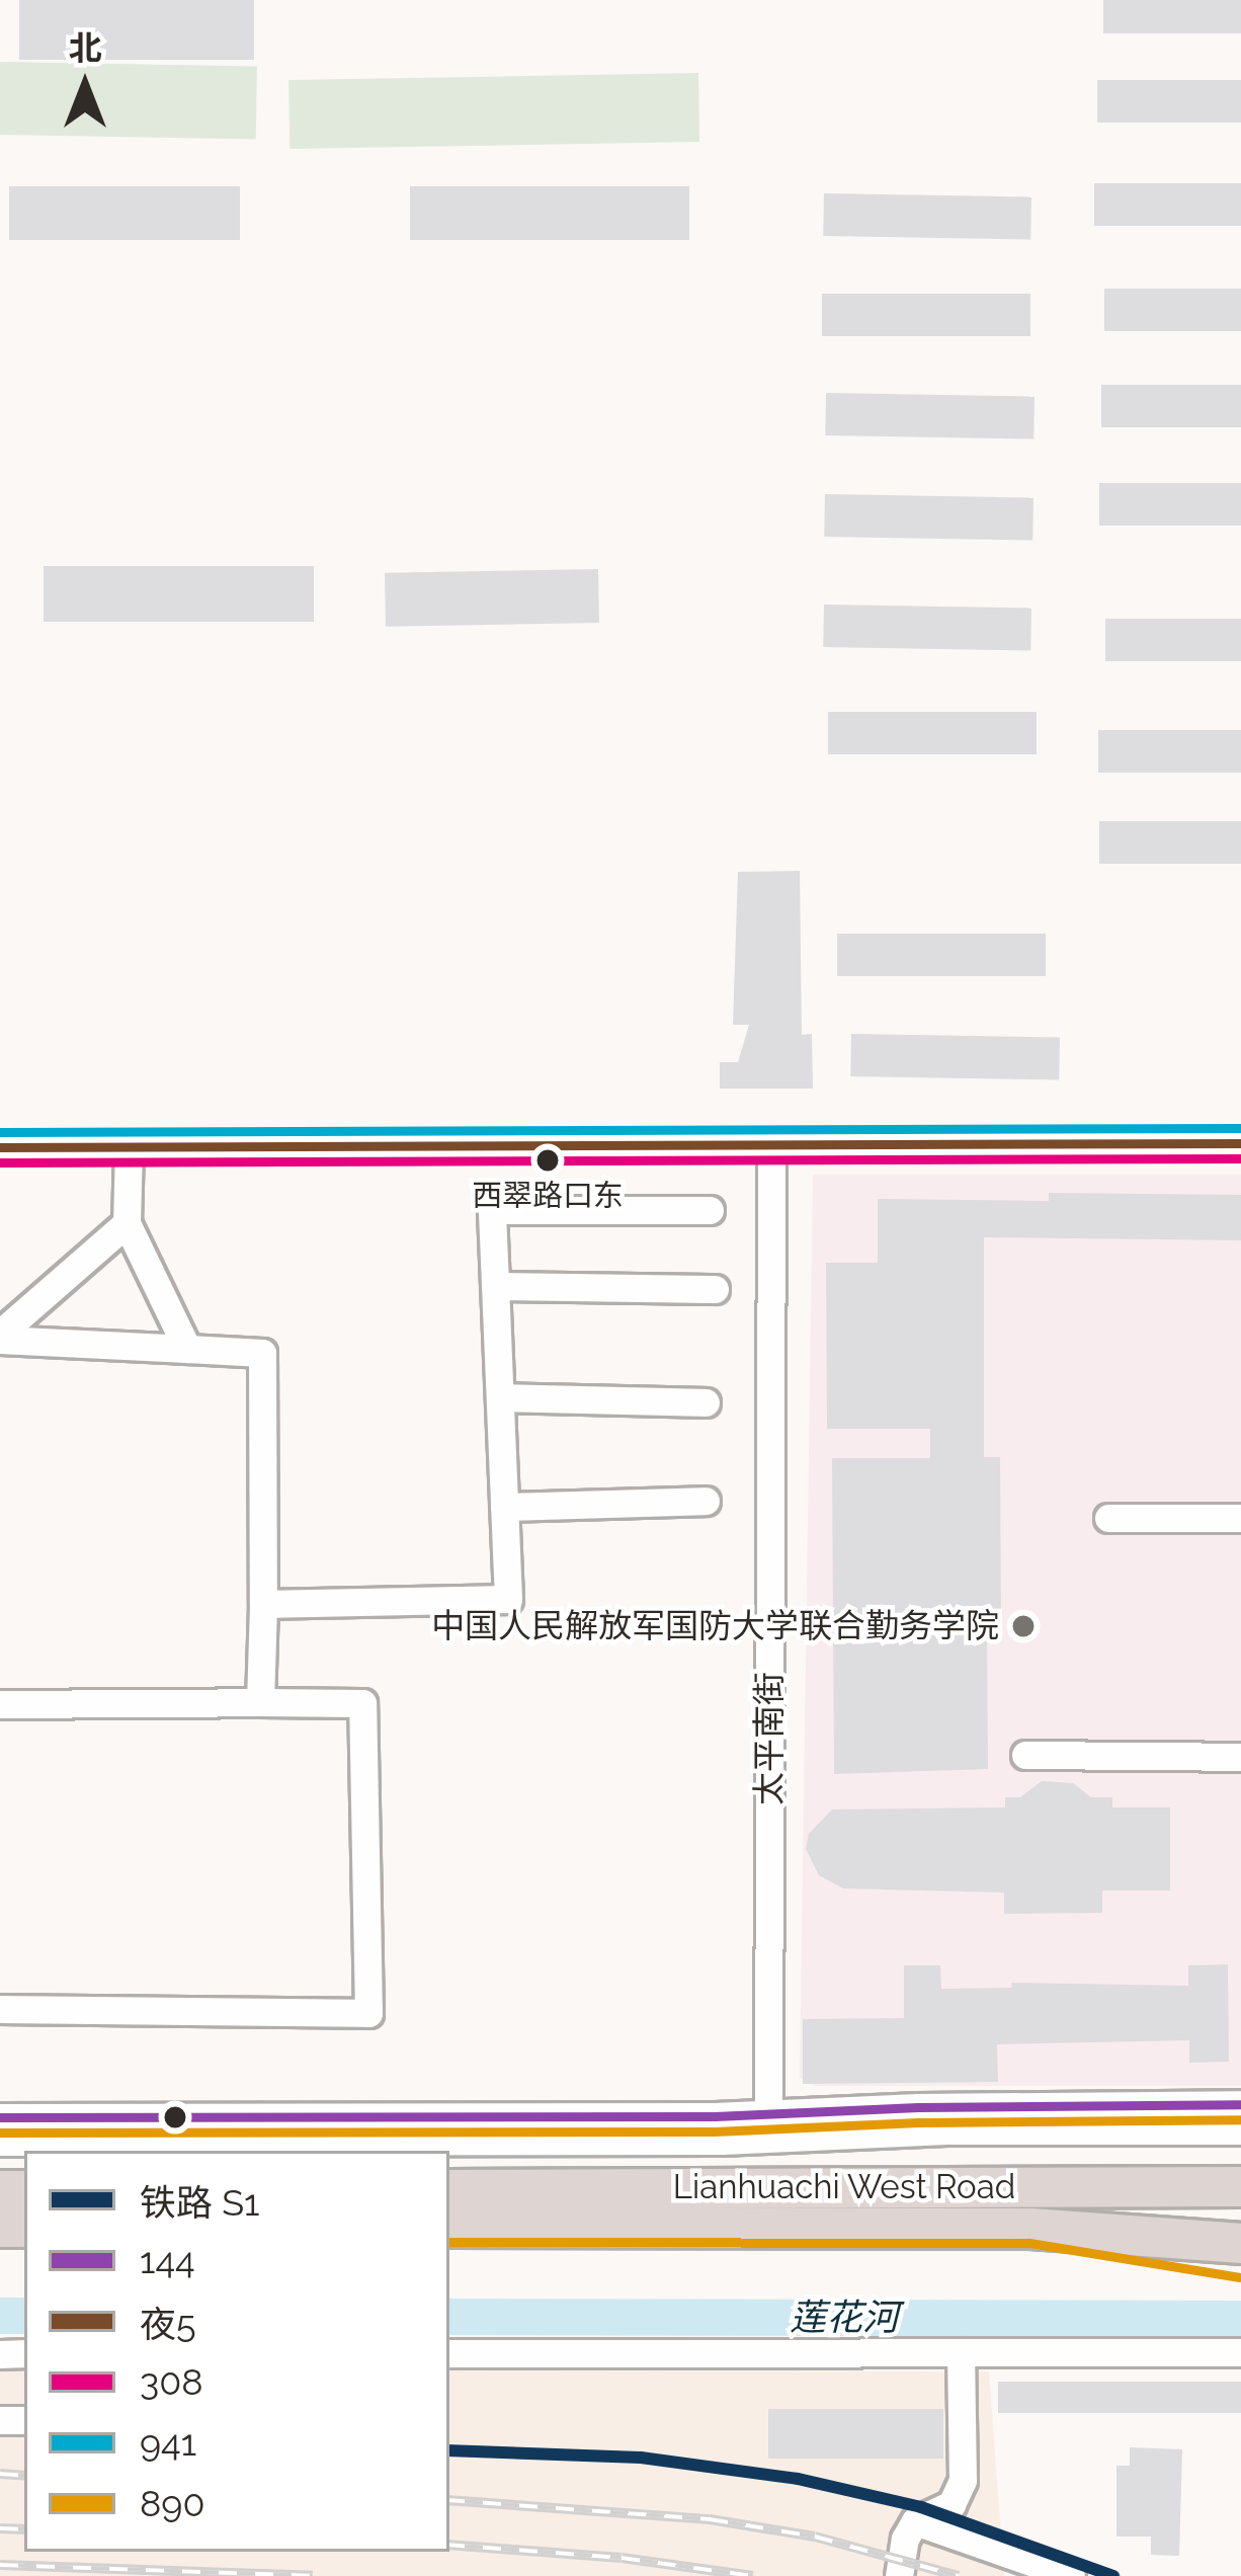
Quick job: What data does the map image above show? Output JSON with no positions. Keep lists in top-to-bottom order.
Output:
{
  "streets": {
    "highway": ["Lianhuachi West Road"],
    "street": ["太平南街"]
  },
  "water": ["莲花河"],
  "places": ["西翠路口东", "中国人民解放军国防大学联合勤务学院"],
  "lines": [
    "transit line 941",
    "transit line 夜5",
    "transit line 308",
    "transit line 144",
    "transit line 890",
    "rail line S1"
  ],
  "legend": [
    "铁路 S1",
    "144",
    "夜5",
    "308",
    "941",
    "890"
  ],
  "north": "top"
}
